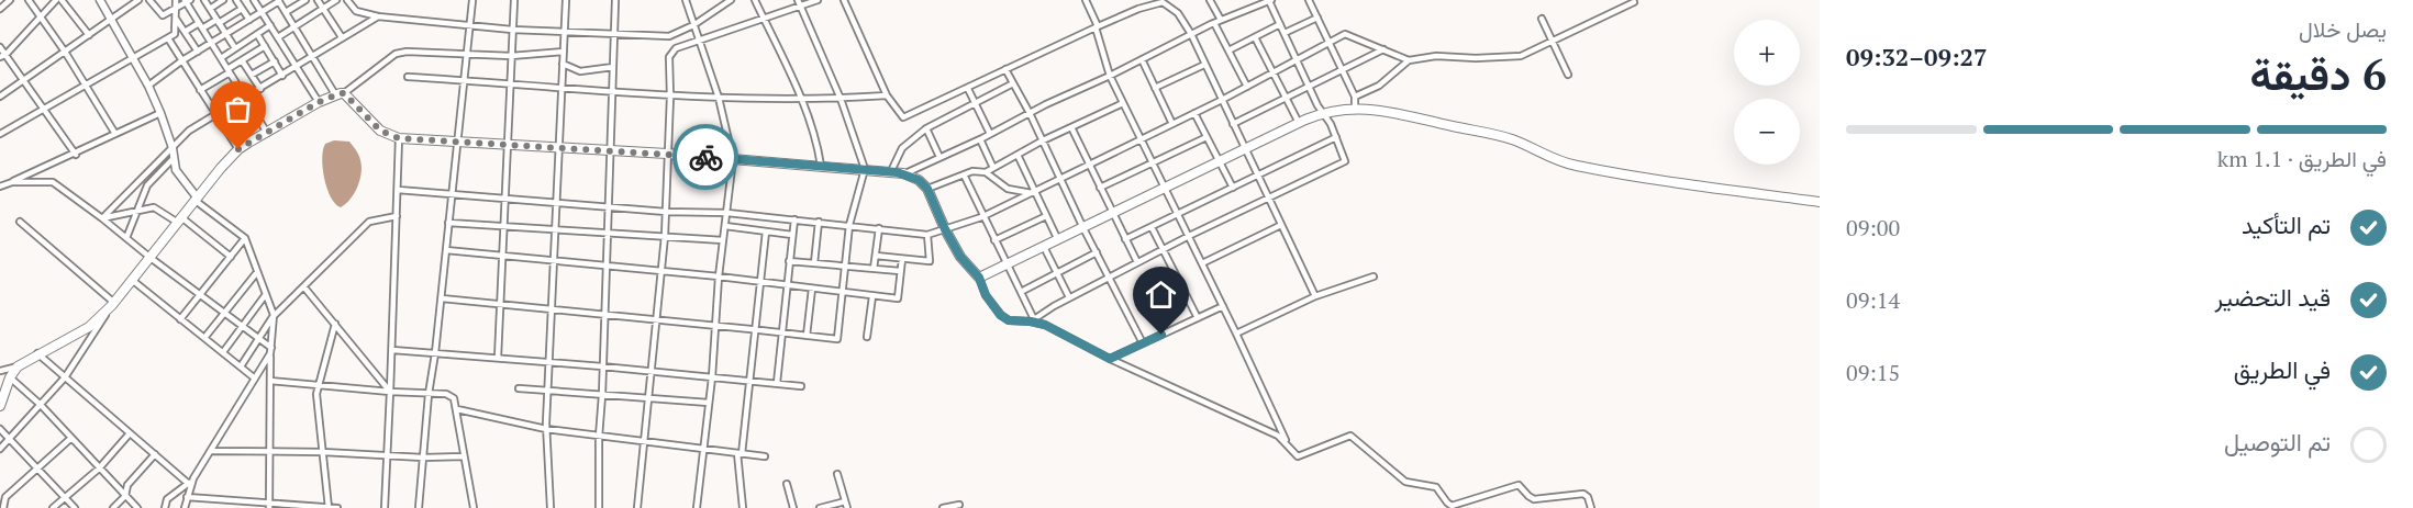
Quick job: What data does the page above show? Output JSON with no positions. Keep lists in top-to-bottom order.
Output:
{
  "page": {
    "heading": ["6 دقيقة", "يصل خلال", "09:27–09:32"],
    "map_buttons": ["+", "−"],
    "bar": "في الطريق · 1.1 km",
    "list": [
      ["تم التأكيد", "09:00"],
      ["قيد التحضير", "09:14"],
      ["في الطريق", "09:15"],
      "تم التوصيل"
    ]
  }
}
